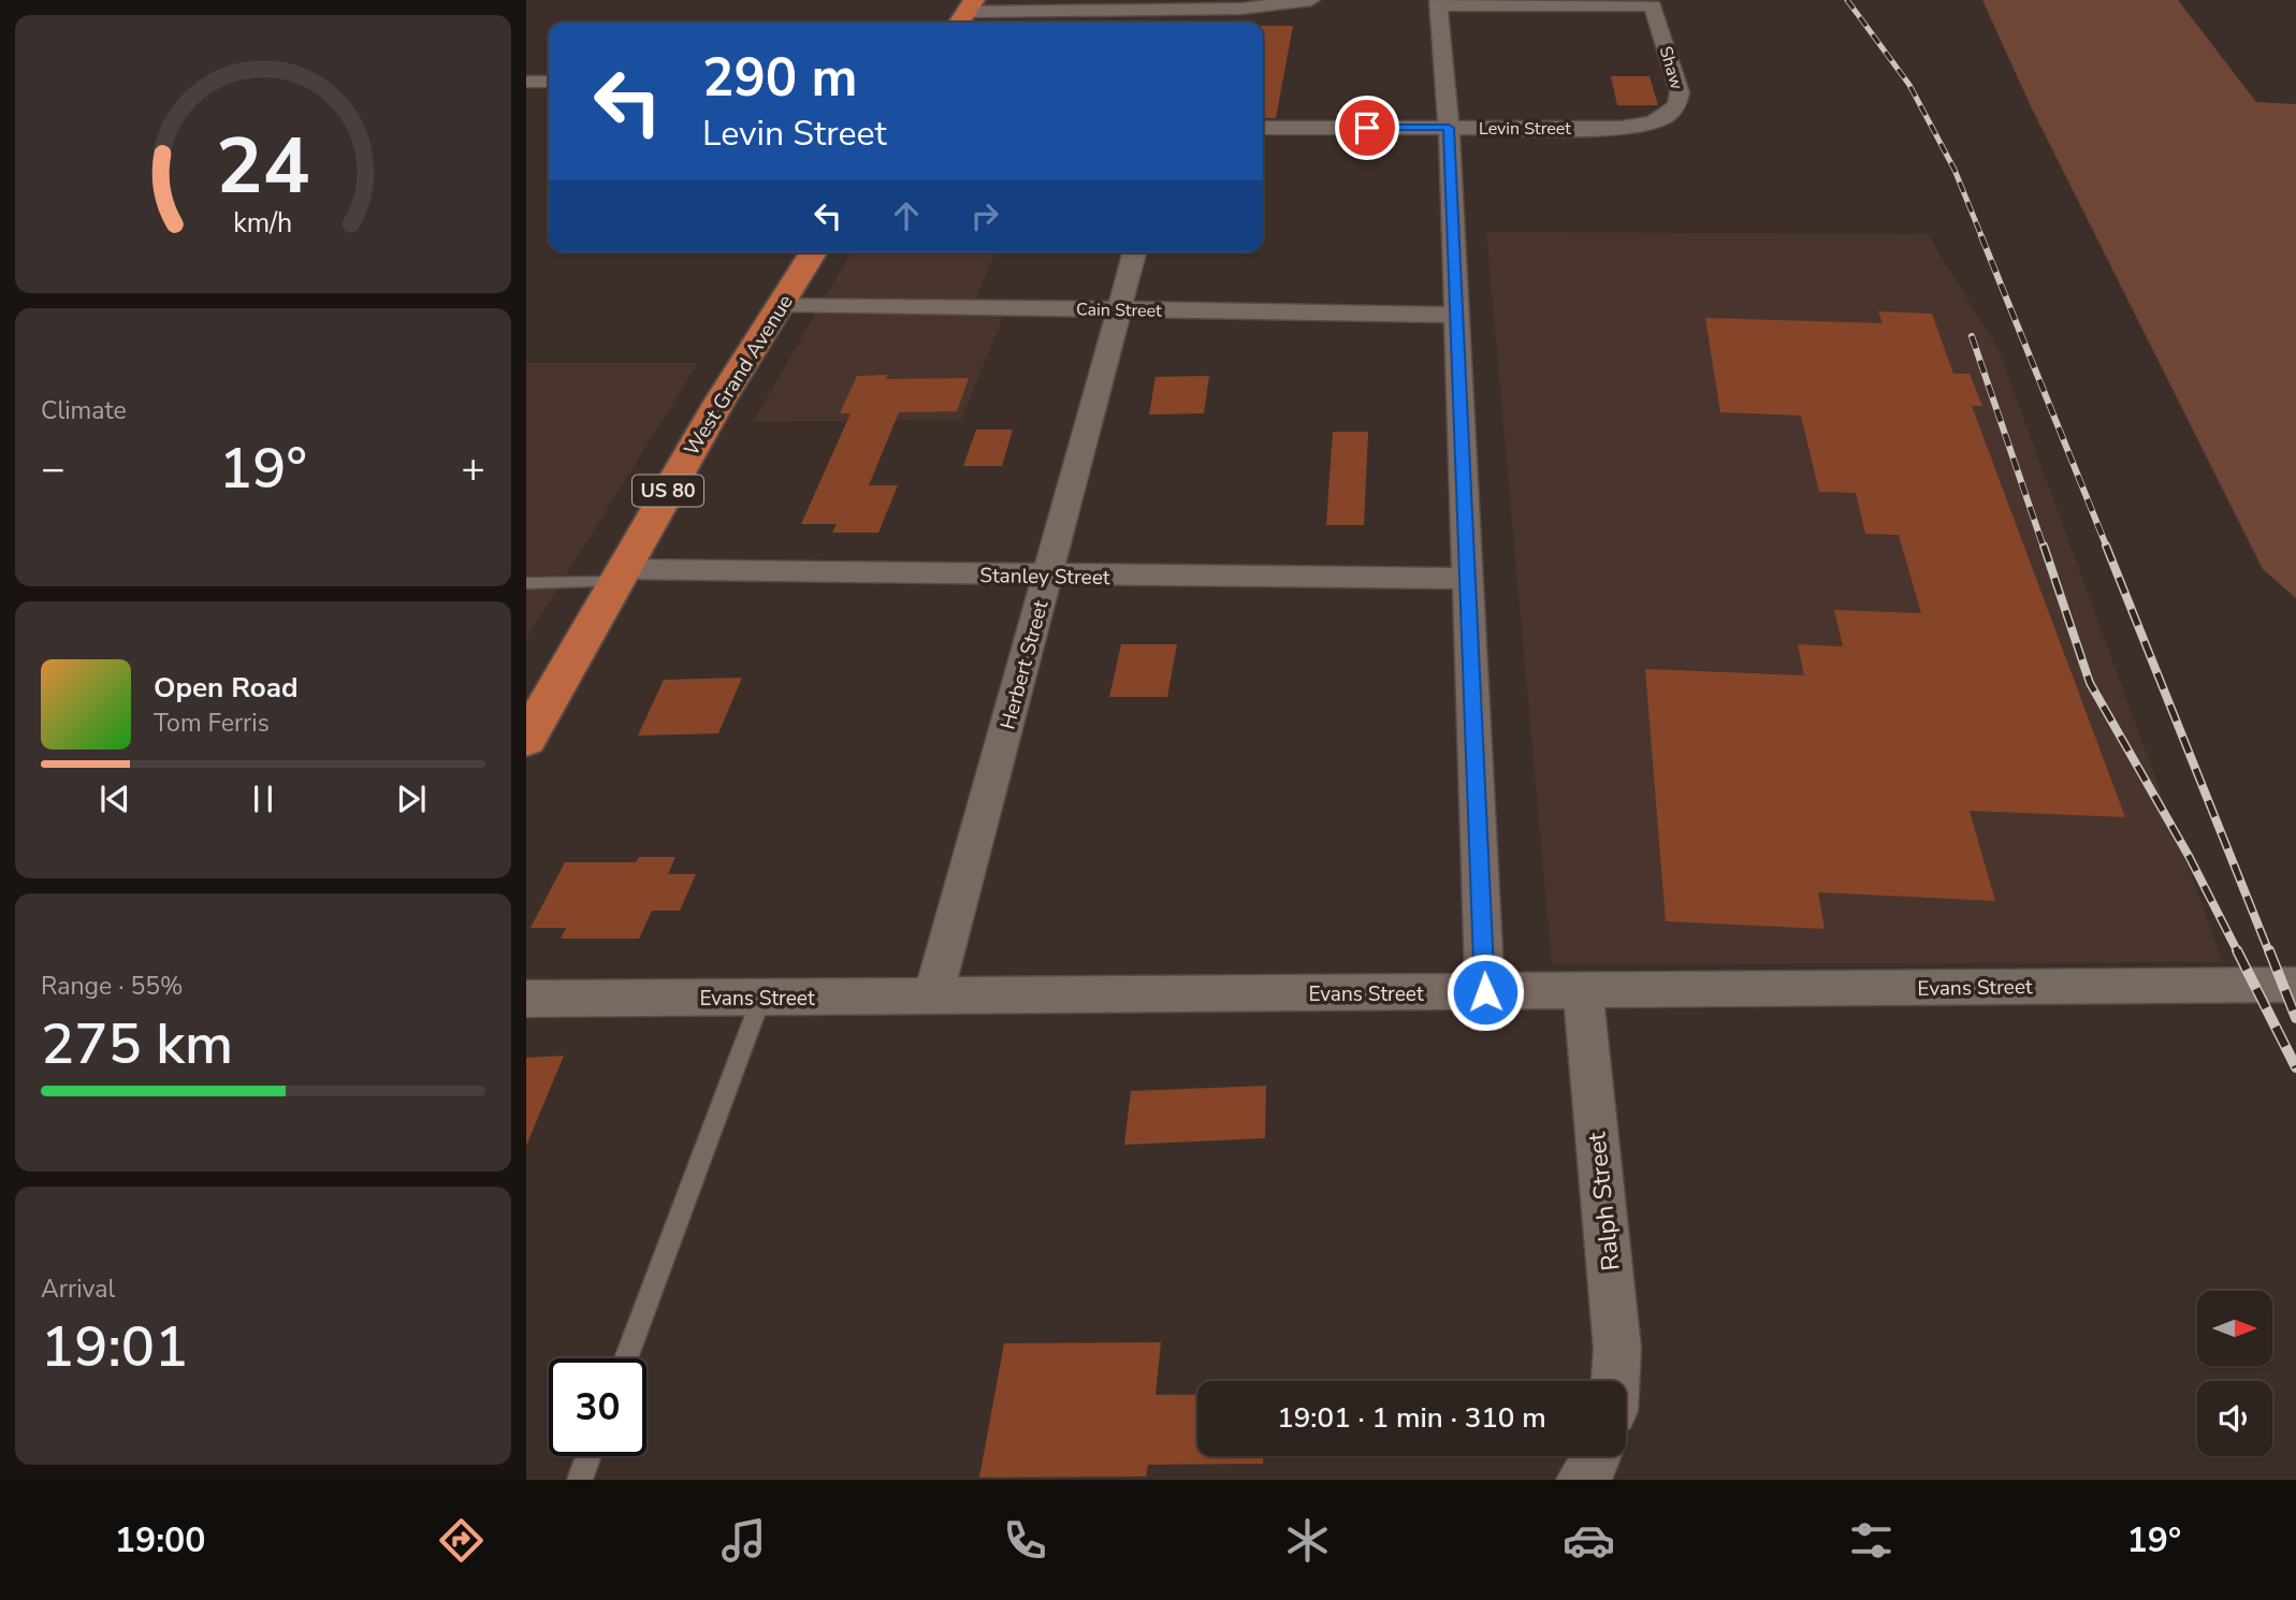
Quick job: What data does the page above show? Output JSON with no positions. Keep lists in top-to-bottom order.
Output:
{
  "streets": {
    "highway": ["West Grand Avenue", "US 80"],
    "street": [
      "Shaw",
      "Levin Street",
      "Cain Street",
      "Stanley Street",
      "Herbert Street",
      "Evans Street",
      "Ralph Street"
    ]
  },
  "crossings": [
    ["Shaw", "Levin Street"],
    ["Cain Street", "West Grand Avenue"],
    ["Cain Street", "Herbert Street"],
    ["West Grand Avenue", "Stanley Street"],
    ["Stanley Street", "Herbert Street"],
    ["Herbert Street", "Evans Street"],
    ["Evans Street", "Ralph Street"]
  ],
  "north": "right",
  "page": {
    "turn": ["290 m", "Levin Street"],
    "tile": [
      "Climate",
      ["Range · 55%", "275 km"],
      ["Arrival", "19:01"]
    ],
    "heat": ["−", "19°", "+"],
    "song": ["Open Road", "Tom Ferris"],
    "limit": "30",
    "trip": "19:01 · 1 min · 310 m",
    "tabs": ["19:00", "19°"],
    "gauge": ["24", "km/h"]
  }
}
